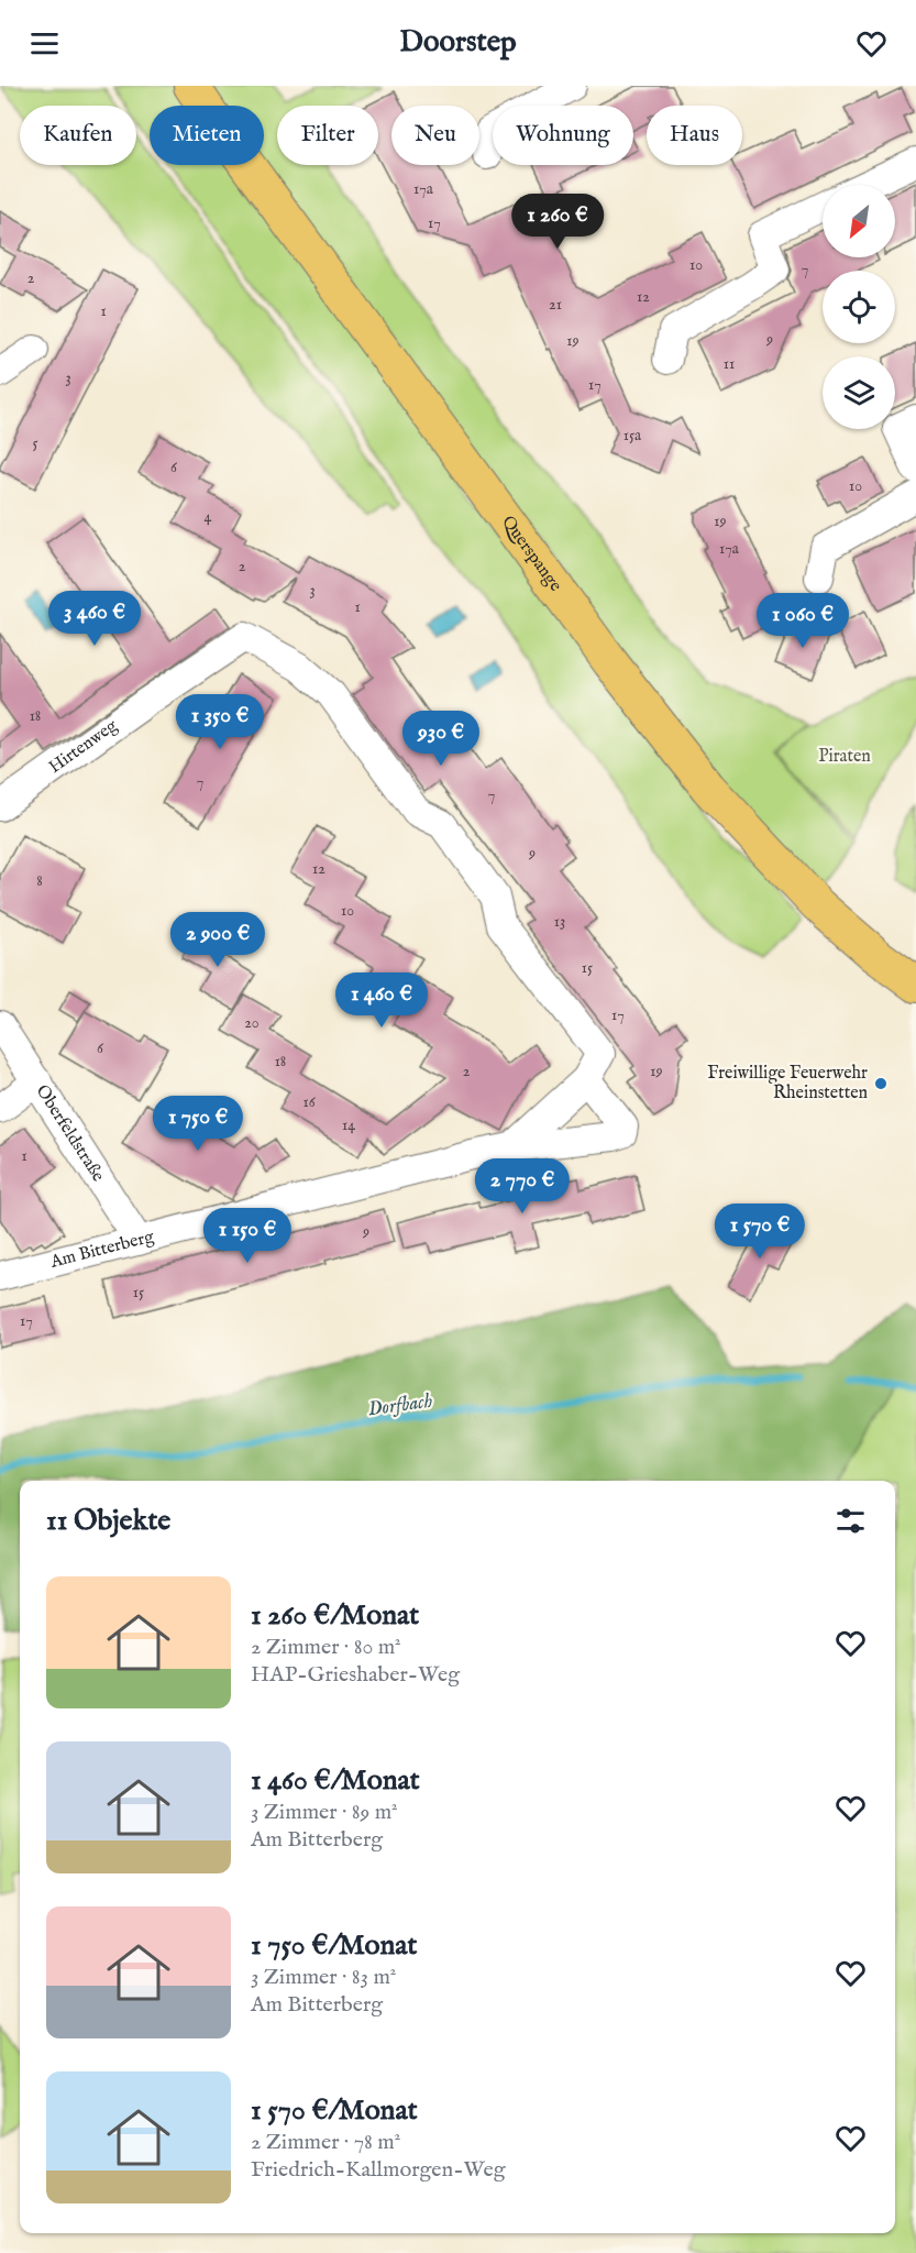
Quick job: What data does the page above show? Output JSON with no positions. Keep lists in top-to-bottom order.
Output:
{
  "streets": {
    "main road": ["Querspange"],
    "street": ["Hirtenweg", "Oberfeldstraße", "Am Bitterberg"]
  },
  "crossings": [
    ["Hirtenweg", "Am Bitterberg"],
    ["Oberfeldstraße", "Am Bitterberg"]
  ],
  "water": ["Dorfbach"],
  "parks": ["Piraten"],
  "places": ["Freiwillige Feuerwehr Rheinstetten"],
  "house_numbers": [
    "17a",
    "17",
    "10",
    "7",
    "2",
    "12",
    "21",
    "1",
    "9",
    "19",
    "11",
    "3",
    "17",
    "15a",
    "5",
    "6",
    "10",
    "4",
    "19",
    "17a",
    "2",
    "3",
    "1",
    "18",
    "7",
    "7",
    "9",
    "12",
    "8",
    "10",
    "13",
    "15",
    "17",
    "20",
    "6",
    "18",
    "2",
    "19",
    "16",
    "14",
    "1",
    "9",
    "15",
    "17"
  ],
  "north": "bottom left",
  "page": {
    "header": "Doorstep",
    "chip": [
      "Kaufen",
      "Mieten",
      "Filter",
      "Neu",
      "Wohnung",
      "Haus"
    ],
    "price": [
      "1 260 €",
      "3 460 €",
      "1 060 €",
      "1 350 €",
      "930 €",
      "2 900 €",
      "1 460 €",
      "1 750 €",
      "2 770 €",
      "1 570 €",
      "1 150 €"
    ],
    "heading": "11 Objekte",
    "list": [
      {
        "name": "1 260 €/Monat",
        "note": "2 Zimmer · 80 m² · HAP-Grieshaber-Weg"
      },
      {
        "name": "1 460 €/Monat",
        "note": "3 Zimmer · 89 m² · Am Bitterberg"
      },
      {
        "name": "1 750 €/Monat",
        "note": "3 Zimmer · 83 m² · Am Bitterberg"
      },
      {
        "name": "1 570 €/Monat",
        "note": "2 Zimmer · 78 m² · Friedrich-Kallmorgen-Weg"
      }
    ]
  }
}
